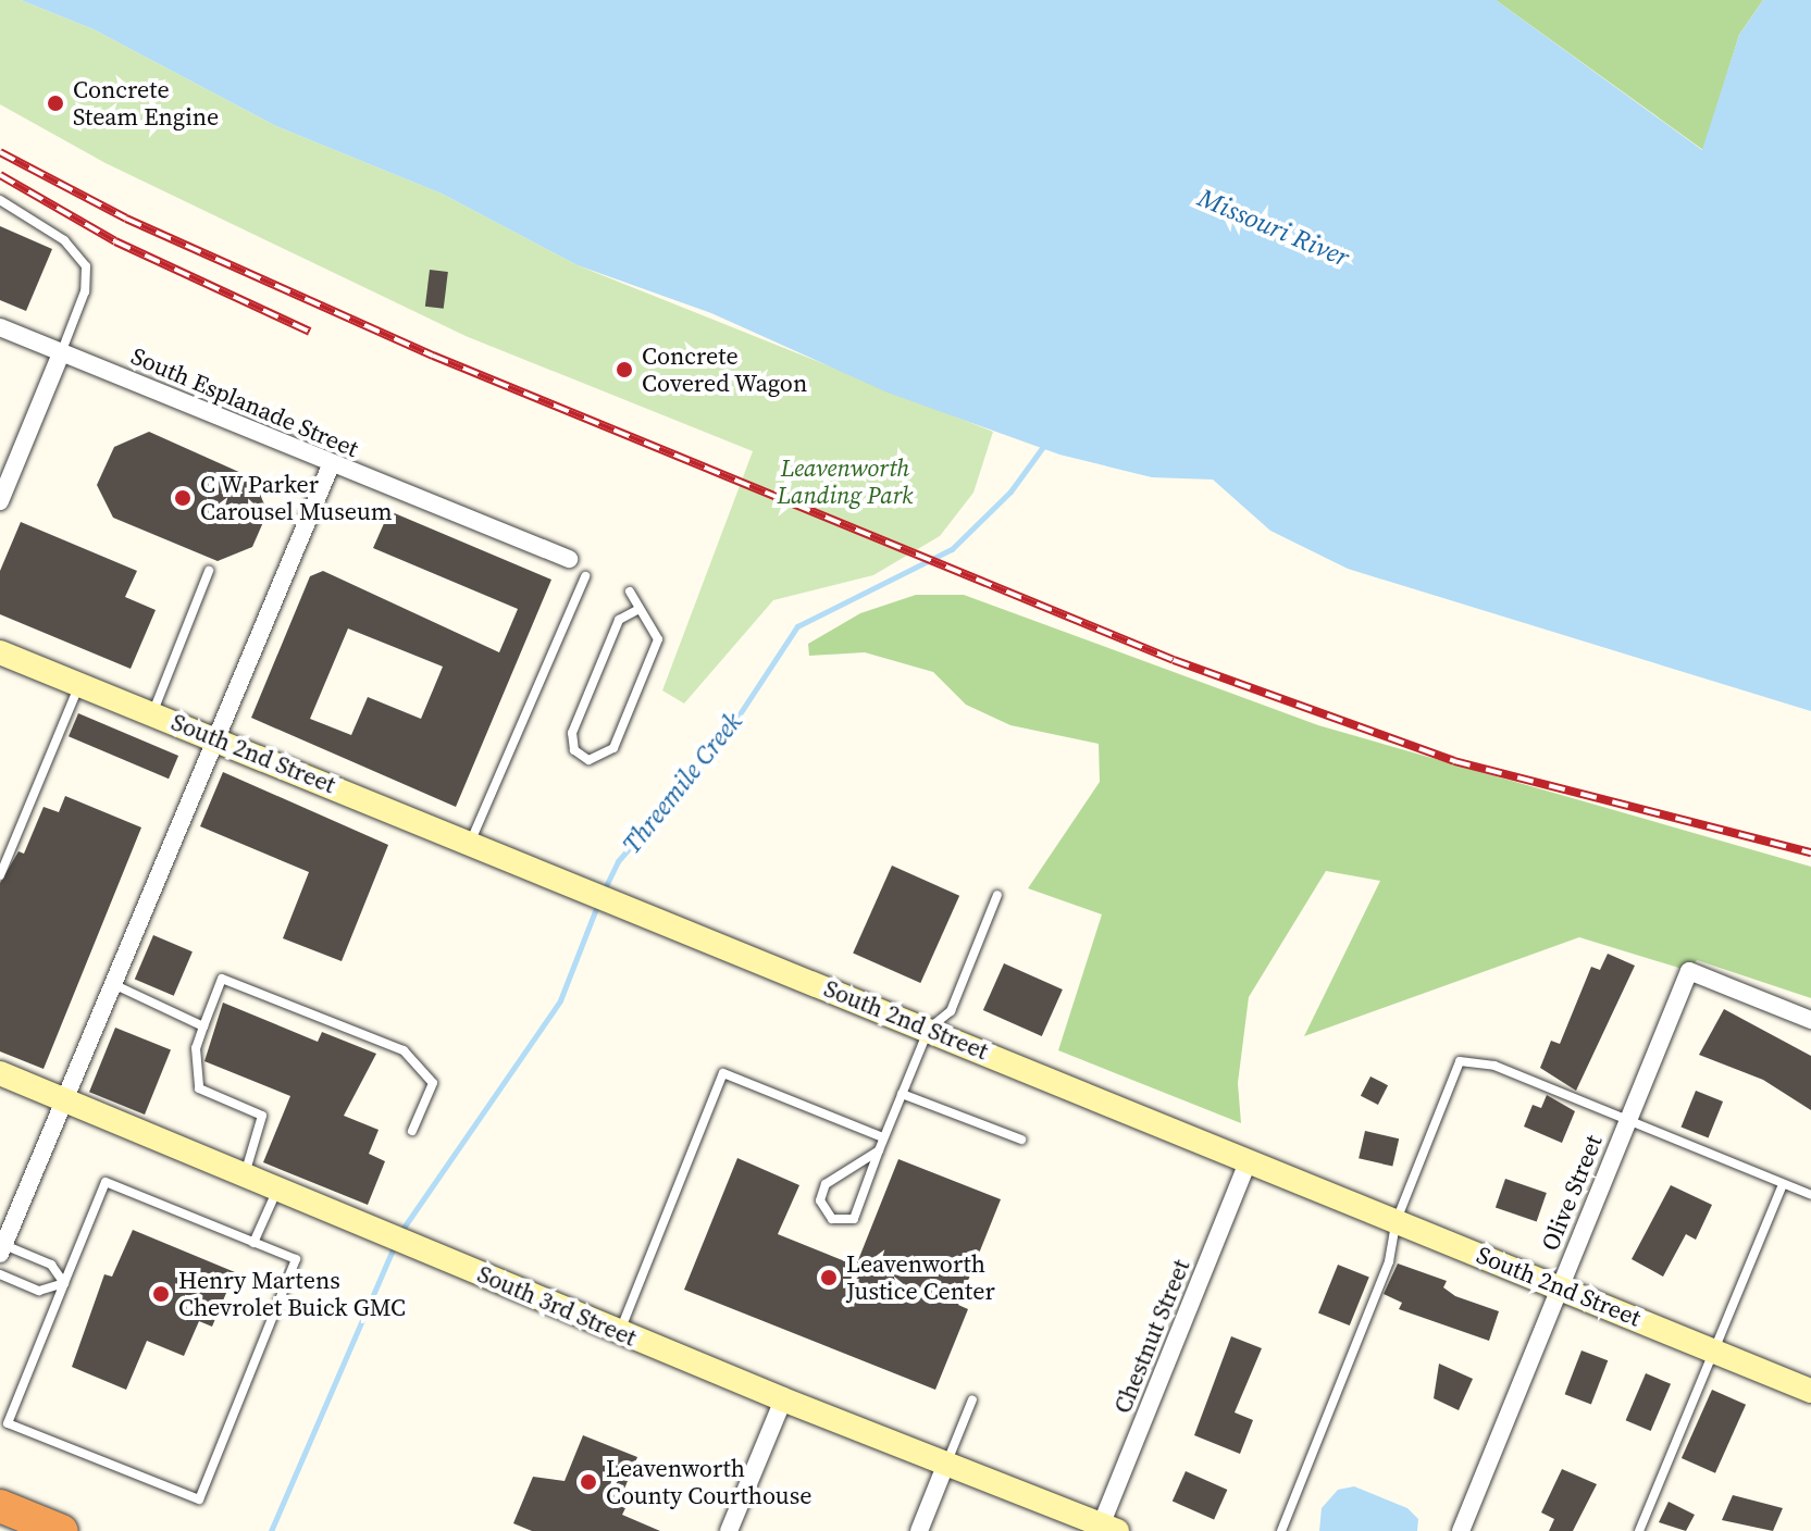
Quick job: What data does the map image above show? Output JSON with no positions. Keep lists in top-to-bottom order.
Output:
{
  "streets": {
    "street": [
      "South Esplanade Street",
      "South 2nd Street",
      "Olive Street",
      "South 3rd Street",
      "Chestnut Street"
    ]
  },
  "crossings": [
    ["South 2nd Street", "Olive Street"],
    ["South 2nd Street", "Chestnut Street"],
    ["South 3rd Street", "Chestnut Street"]
  ],
  "water": ["Missouri River", "Threemile Creek"],
  "parks": ["Leavenworth Landing Park"],
  "places": [
    "Concrete Steam Engine",
    "Concrete Covered Wagon",
    "C W Parker Carousel Museum",
    "Leavenworth Justice Center",
    "Henry Martens Chevrolet Buick GMC",
    "Leavenworth County Courthouse"
  ]
}
